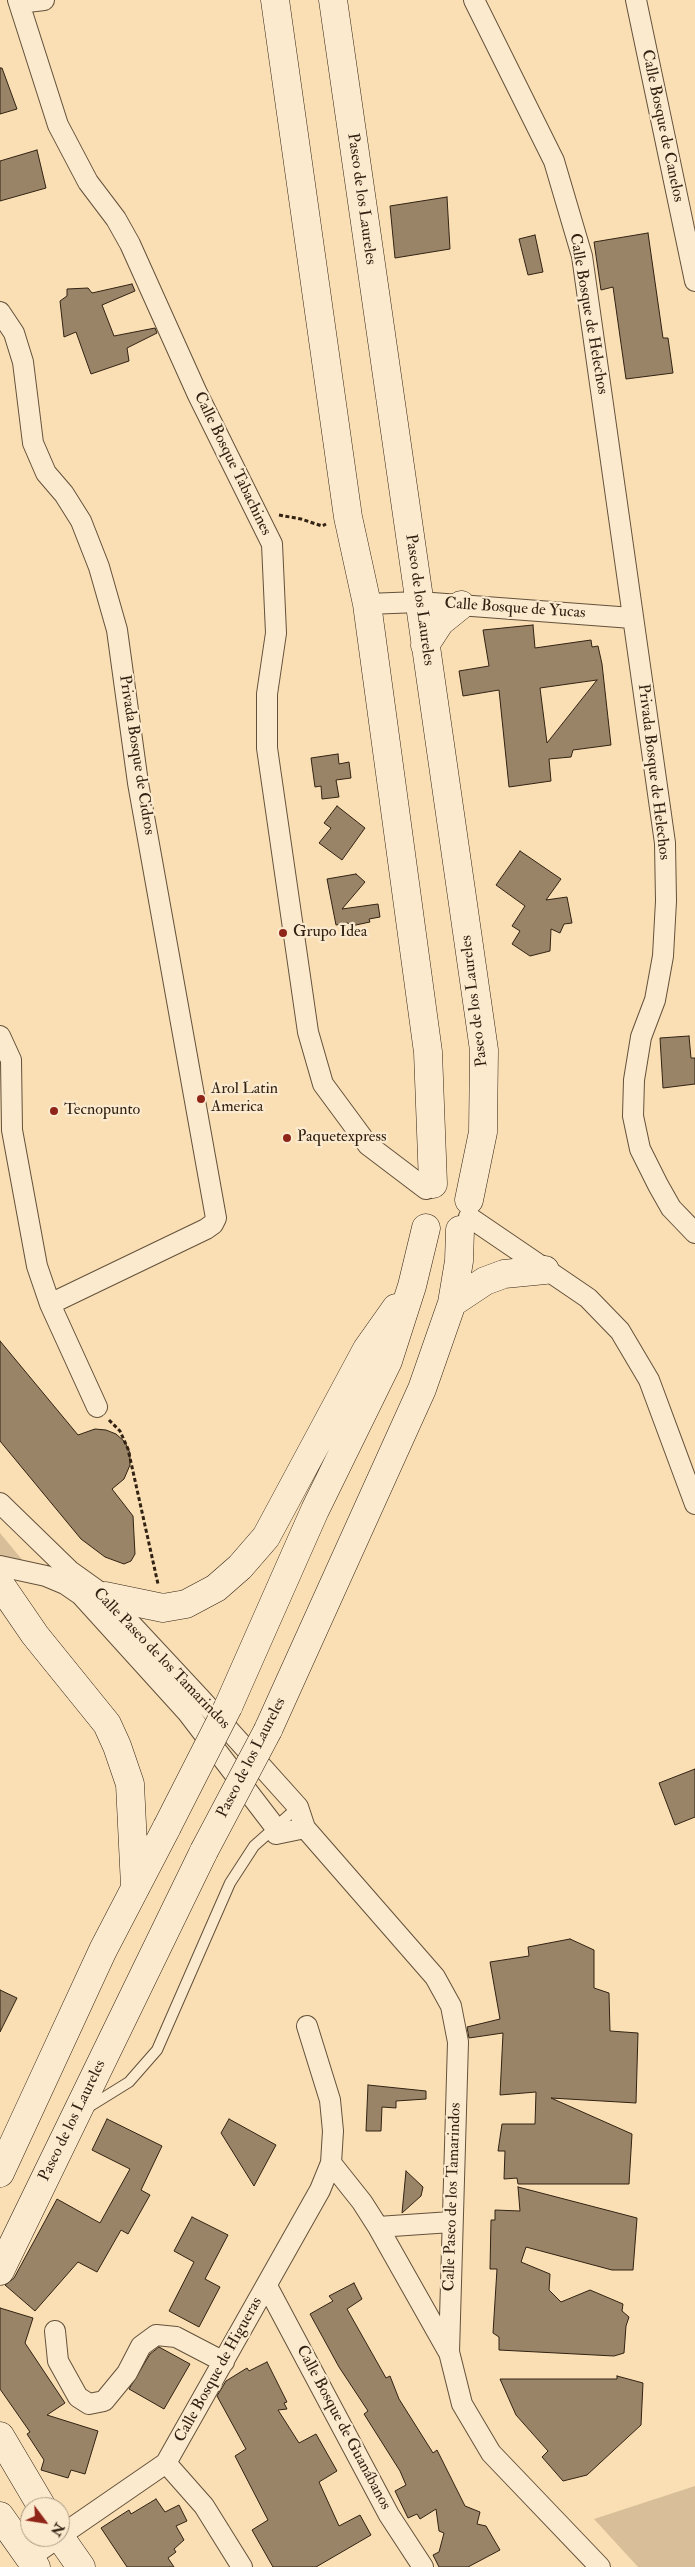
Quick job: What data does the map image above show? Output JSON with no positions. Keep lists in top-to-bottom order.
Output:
{
  "streets": {
    "main road": ["Paseo de los Laureles"],
    "street": [
      "Calle Bosque de Canelos",
      "Calle Bosque de Helechos",
      "Calle Bosque Tabachines",
      "Calle Bosque de Yucas",
      "Privada Bosque de Cidros",
      "Privada Bosque de Helechos",
      "Calle Paseo de los Tamarindos",
      "Calle Bosque de Higueras",
      "Calle Bosque de Guanábanos"
    ]
  },
  "crossings": [
    ["Paseo de los Laureles", "Calle Bosque Tabachines"],
    ["Paseo de los Laureles", "Calle Bosque de Yucas"],
    ["Calle Bosque de Helechos", "Calle Bosque de Yucas"],
    ["Calle Bosque de Helechos", "Privada Bosque de Helechos"],
    ["Calle Bosque de Yucas", "Privada Bosque de Helechos"],
    ["Calle Bosque de Higueras", "Calle Bosque de Guanábanos"]
  ],
  "places": [
    "Grupo Idea",
    "Arol Latin America",
    "Tecnopunto",
    "Paquetexpress"
  ],
  "north": "bottom right"
}
